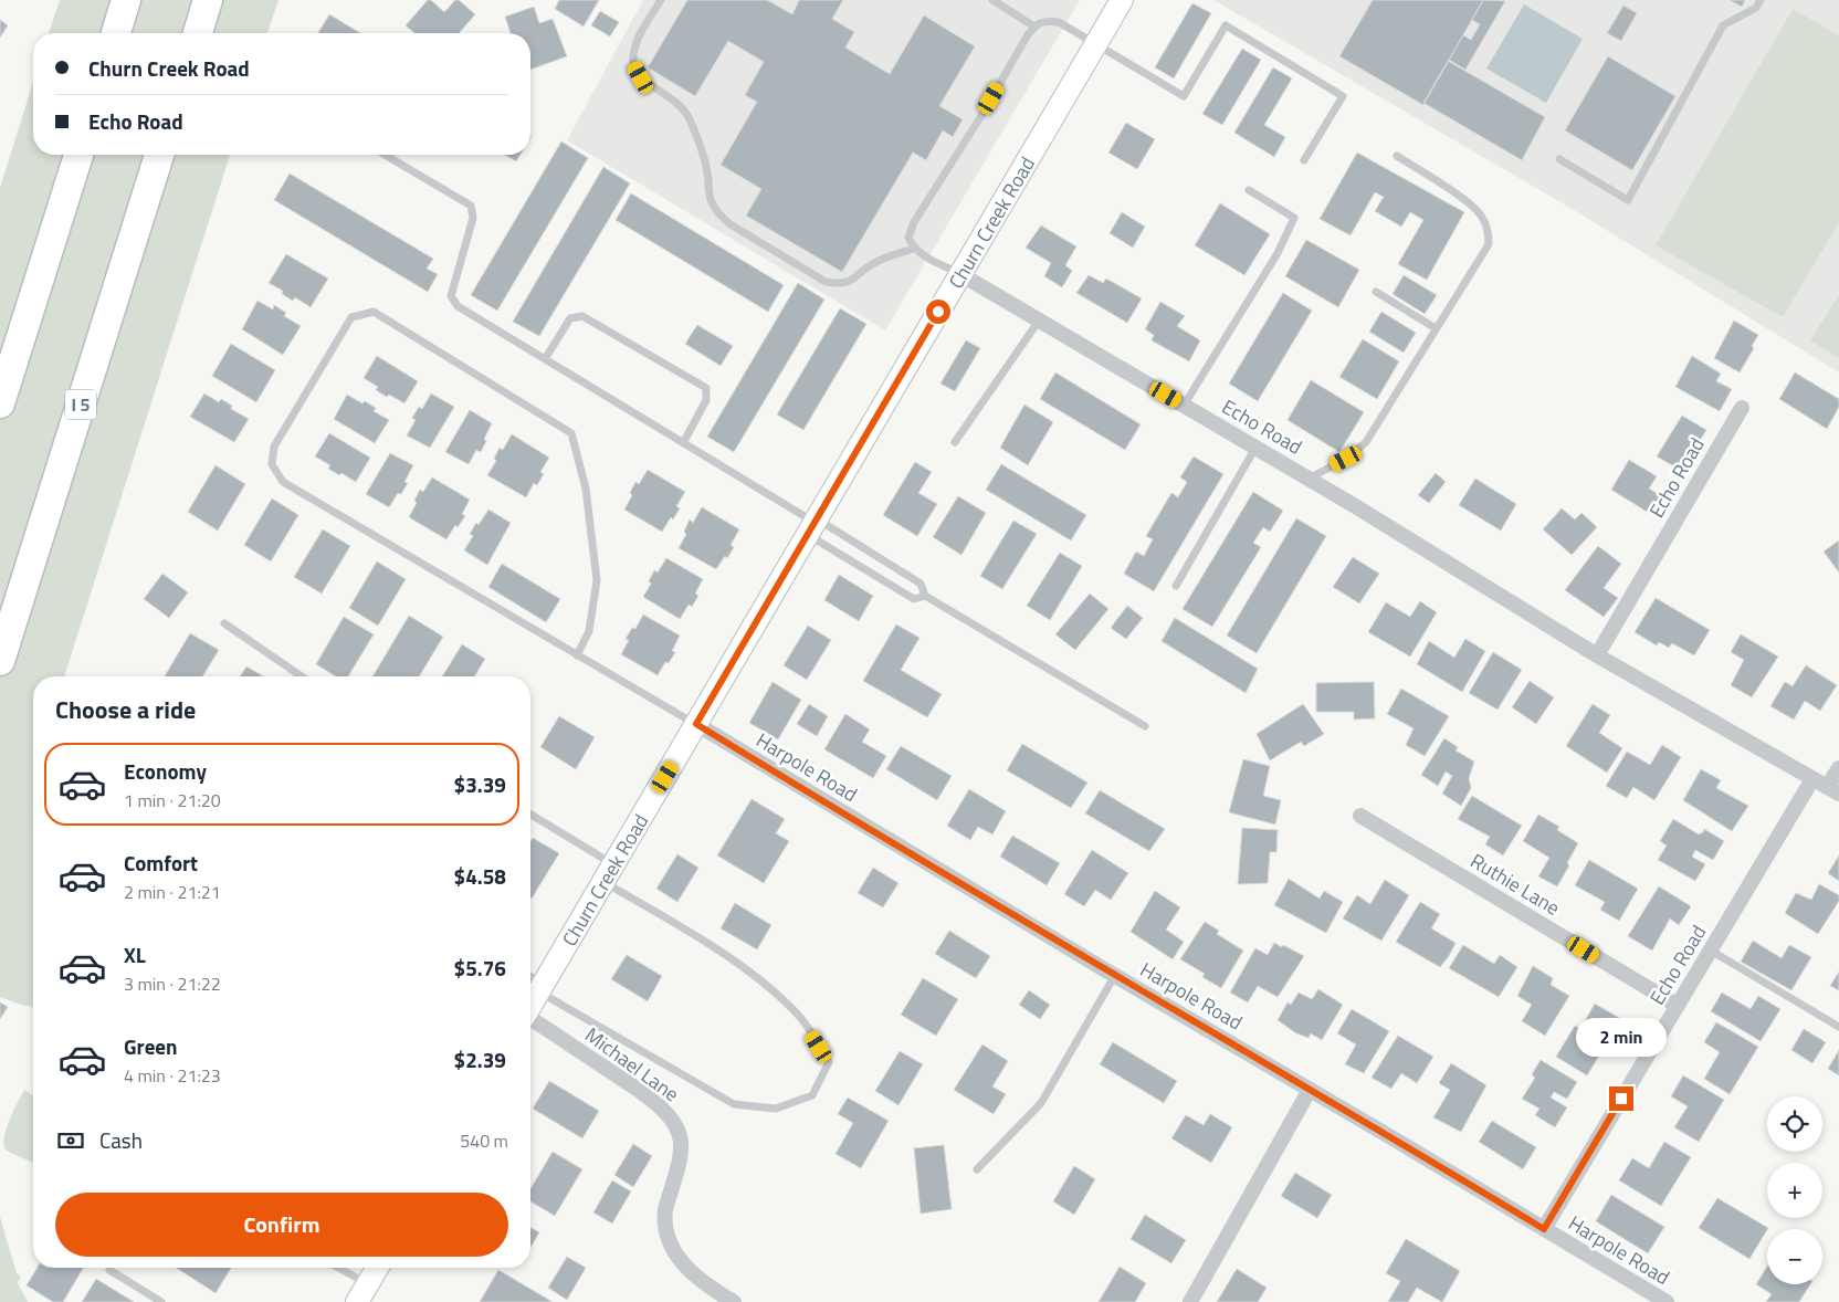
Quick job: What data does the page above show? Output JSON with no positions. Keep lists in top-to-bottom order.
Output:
{
  "streets": {
    "highway": ["I 5"],
    "main road": ["Churn Creek Road"],
    "street": [
      "Echo Road",
      "Harpole Road",
      "Ruthie Lane",
      "Michael Lane"
    ]
  },
  "crossings": [
    ["Churn Creek Road", "Echo Road"],
    ["Churn Creek Road", "Harpole Road"],
    ["Echo Road", "Harpole Road"],
    ["Echo Road", "Ruthie Lane"]
  ],
  "page": {
    "banner": ["Churn Creek Road", "Echo Road"],
    "heading": "Choose a ride",
    "list": [
      {
        "name": "Economy",
        "note": "1 min · 21:20",
        "value": "$3.39"
      },
      {
        "name": "Comfort",
        "note": "2 min · 21:21",
        "value": "$4.58"
      },
      {
        "name": "XL",
        "note": "3 min · 21:22",
        "value": "$5.76"
      },
      {
        "name": "Green",
        "note": "4 min · 21:23",
        "value": "$2.39"
      }
    ],
    "bubble": "2 min",
    "map_buttons": ["+", "−"],
    "pay": ["Cash", "540 m"],
    "buttons": "Confirm"
  }
}
